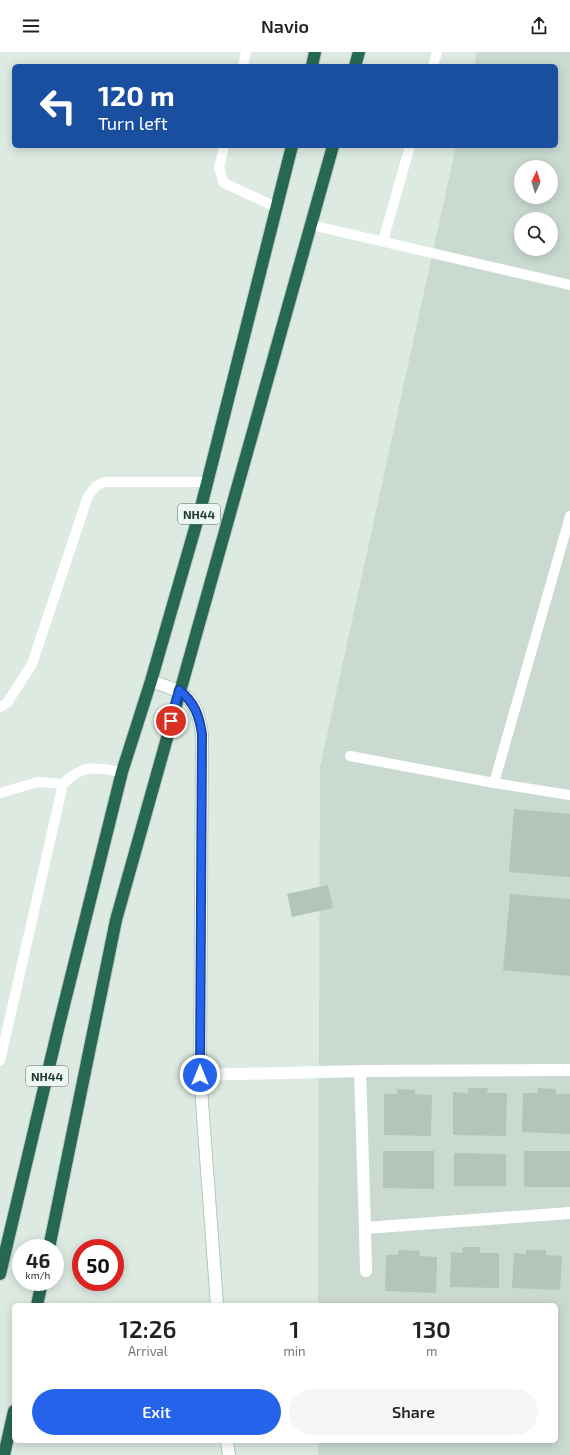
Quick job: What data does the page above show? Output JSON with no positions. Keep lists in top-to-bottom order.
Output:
{
  "streets": {
    "highway": ["NH44"]
  },
  "north": "top",
  "page": {
    "header": "Navio",
    "turn": ["120 m", "Turn left"],
    "speed": "46 km/h",
    "limit": "50",
    "eta": [
      "12:26",
      "Arrival",
      "1",
      "min",
      "130",
      "m"
    ],
    "buttons": ["Exit", "Share"]
  }
}
